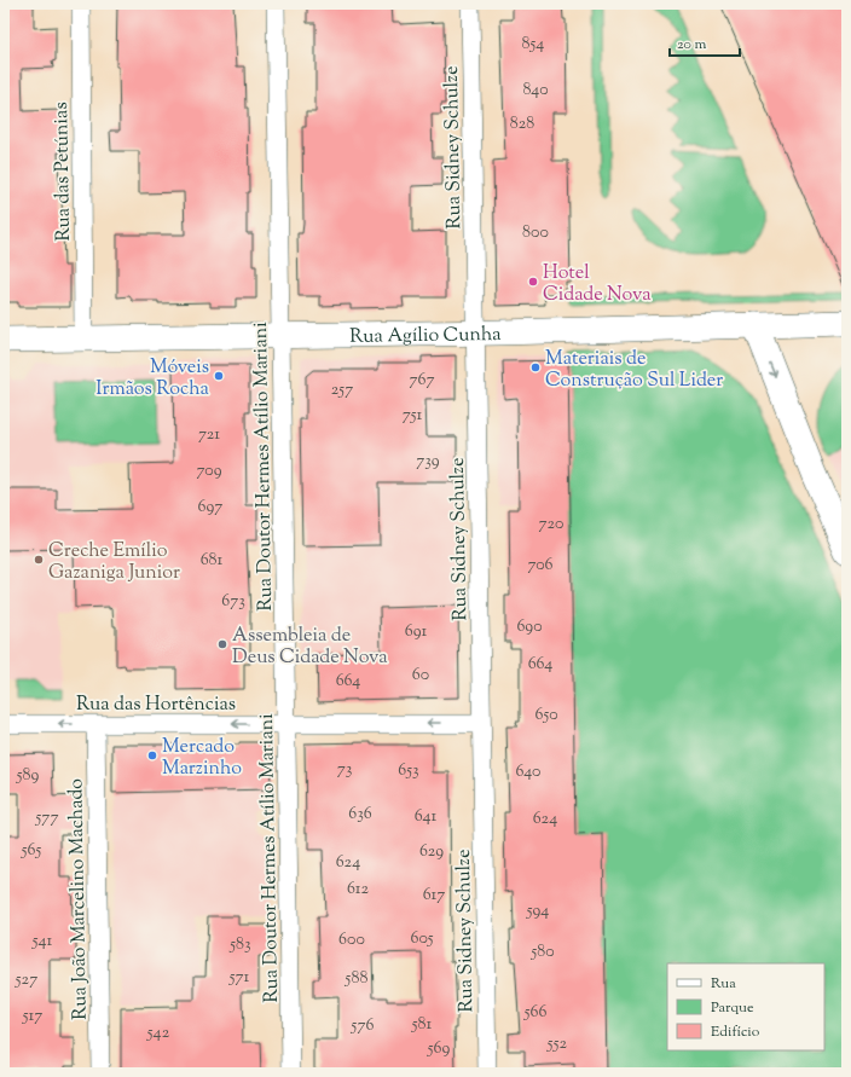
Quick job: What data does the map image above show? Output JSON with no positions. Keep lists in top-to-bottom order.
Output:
{
  "streets": {
    "main road": ["Rua Agílio Cunha"],
    "street": [
      "Rua Sidney Schulze",
      "Rua das Petúnias",
      "Rua Doutor Hermes Atílio Mariani",
      "Rua das Hortências",
      "Rua João Marcelino Machado"
    ]
  },
  "crossings": [
    ["Rua Sidney Schulze", "Rua Agílio Cunha"],
    ["Rua Sidney Schulze", "Rua das Hortências"],
    ["Rua das Petúnias", "Rua Agílio Cunha"],
    ["Rua Agílio Cunha", "Rua Doutor Hermes Atílio Mariani"],
    ["Rua Doutor Hermes Atílio Mariani", "Rua das Hortências"],
    ["Rua das Hortências", "Rua João Marcelino Machado"]
  ],
  "one_way": ["Rua das Hortências"],
  "places": [
    "Hotel Cidade Nova",
    "Materiais de Construção Sul Lider",
    "Móveis Irmãos Rocha",
    "Creche Emílio Gazaniga Junior",
    "Assembleia de Deus Cidade Nova",
    "Mercado Marzinho"
  ],
  "house_numbers": [
    "854",
    "840",
    "828",
    "800",
    "767",
    "257",
    "751",
    "721",
    "739",
    "709",
    "697",
    "720",
    "681",
    "706",
    "673",
    "690",
    "691",
    "664",
    "60",
    "664",
    "650",
    "73",
    "653",
    "640",
    "589",
    "636",
    "641",
    "577",
    "624",
    "565",
    "629",
    "624",
    "612",
    "617",
    "594",
    "605",
    "600",
    "541",
    "583",
    "580",
    "571",
    "588",
    "527",
    "566",
    "517",
    "581",
    "576",
    "542",
    "552",
    "569"
  ],
  "legend": ["Rua", "Parque", "Edifício"],
  "scale_bar": "20 m"
}
